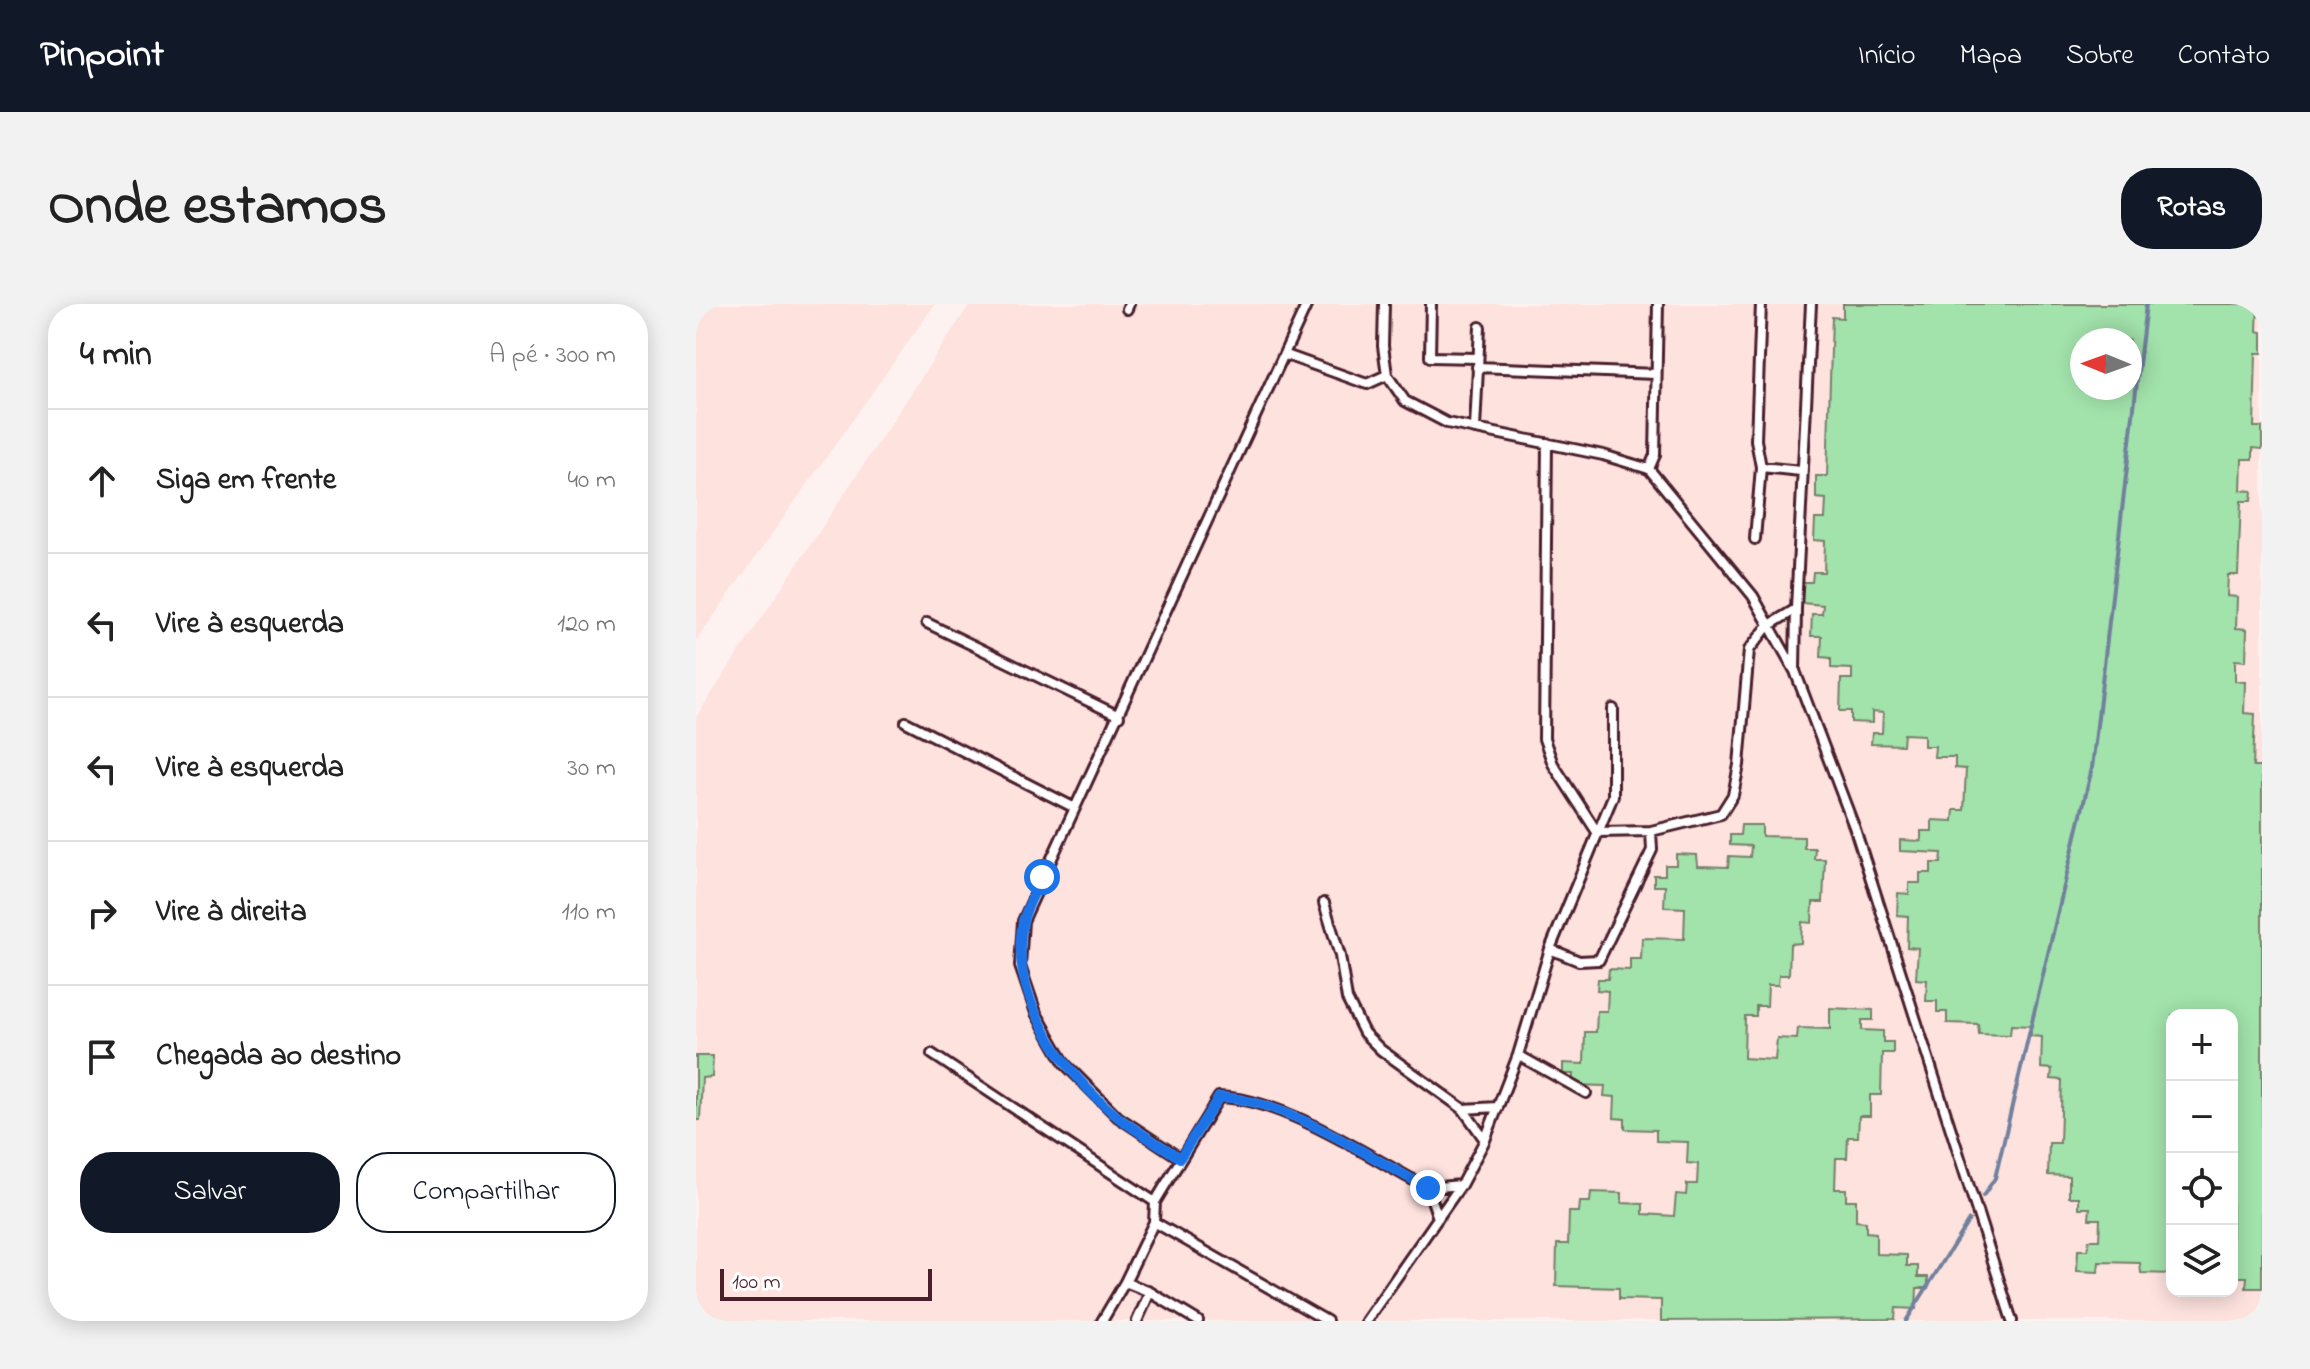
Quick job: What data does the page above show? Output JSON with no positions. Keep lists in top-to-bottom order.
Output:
{
  "scale_bar": "100 m",
  "north": "left",
  "page": {
    "header": "Pinpoint",
    "nav": [
      "Início",
      "Mapa",
      "Sobre",
      "Contato"
    ],
    "title": "Onde estamos",
    "buttons": [
      "Rotas",
      ["Salvar", "Compartilhar"]
    ],
    "heading": ["4 min", "A pé · 300 m"],
    "list": [
      ["Siga em frente", "40 m"],
      ["Vire à esquerda", "120 m"],
      ["Vire à esquerda", "30 m"],
      ["Vire à direita", "110 m"],
      "Chegada ao destino"
    ],
    "map_buttons": ["+", "−"],
    "scale": "100 m"
  }
}
